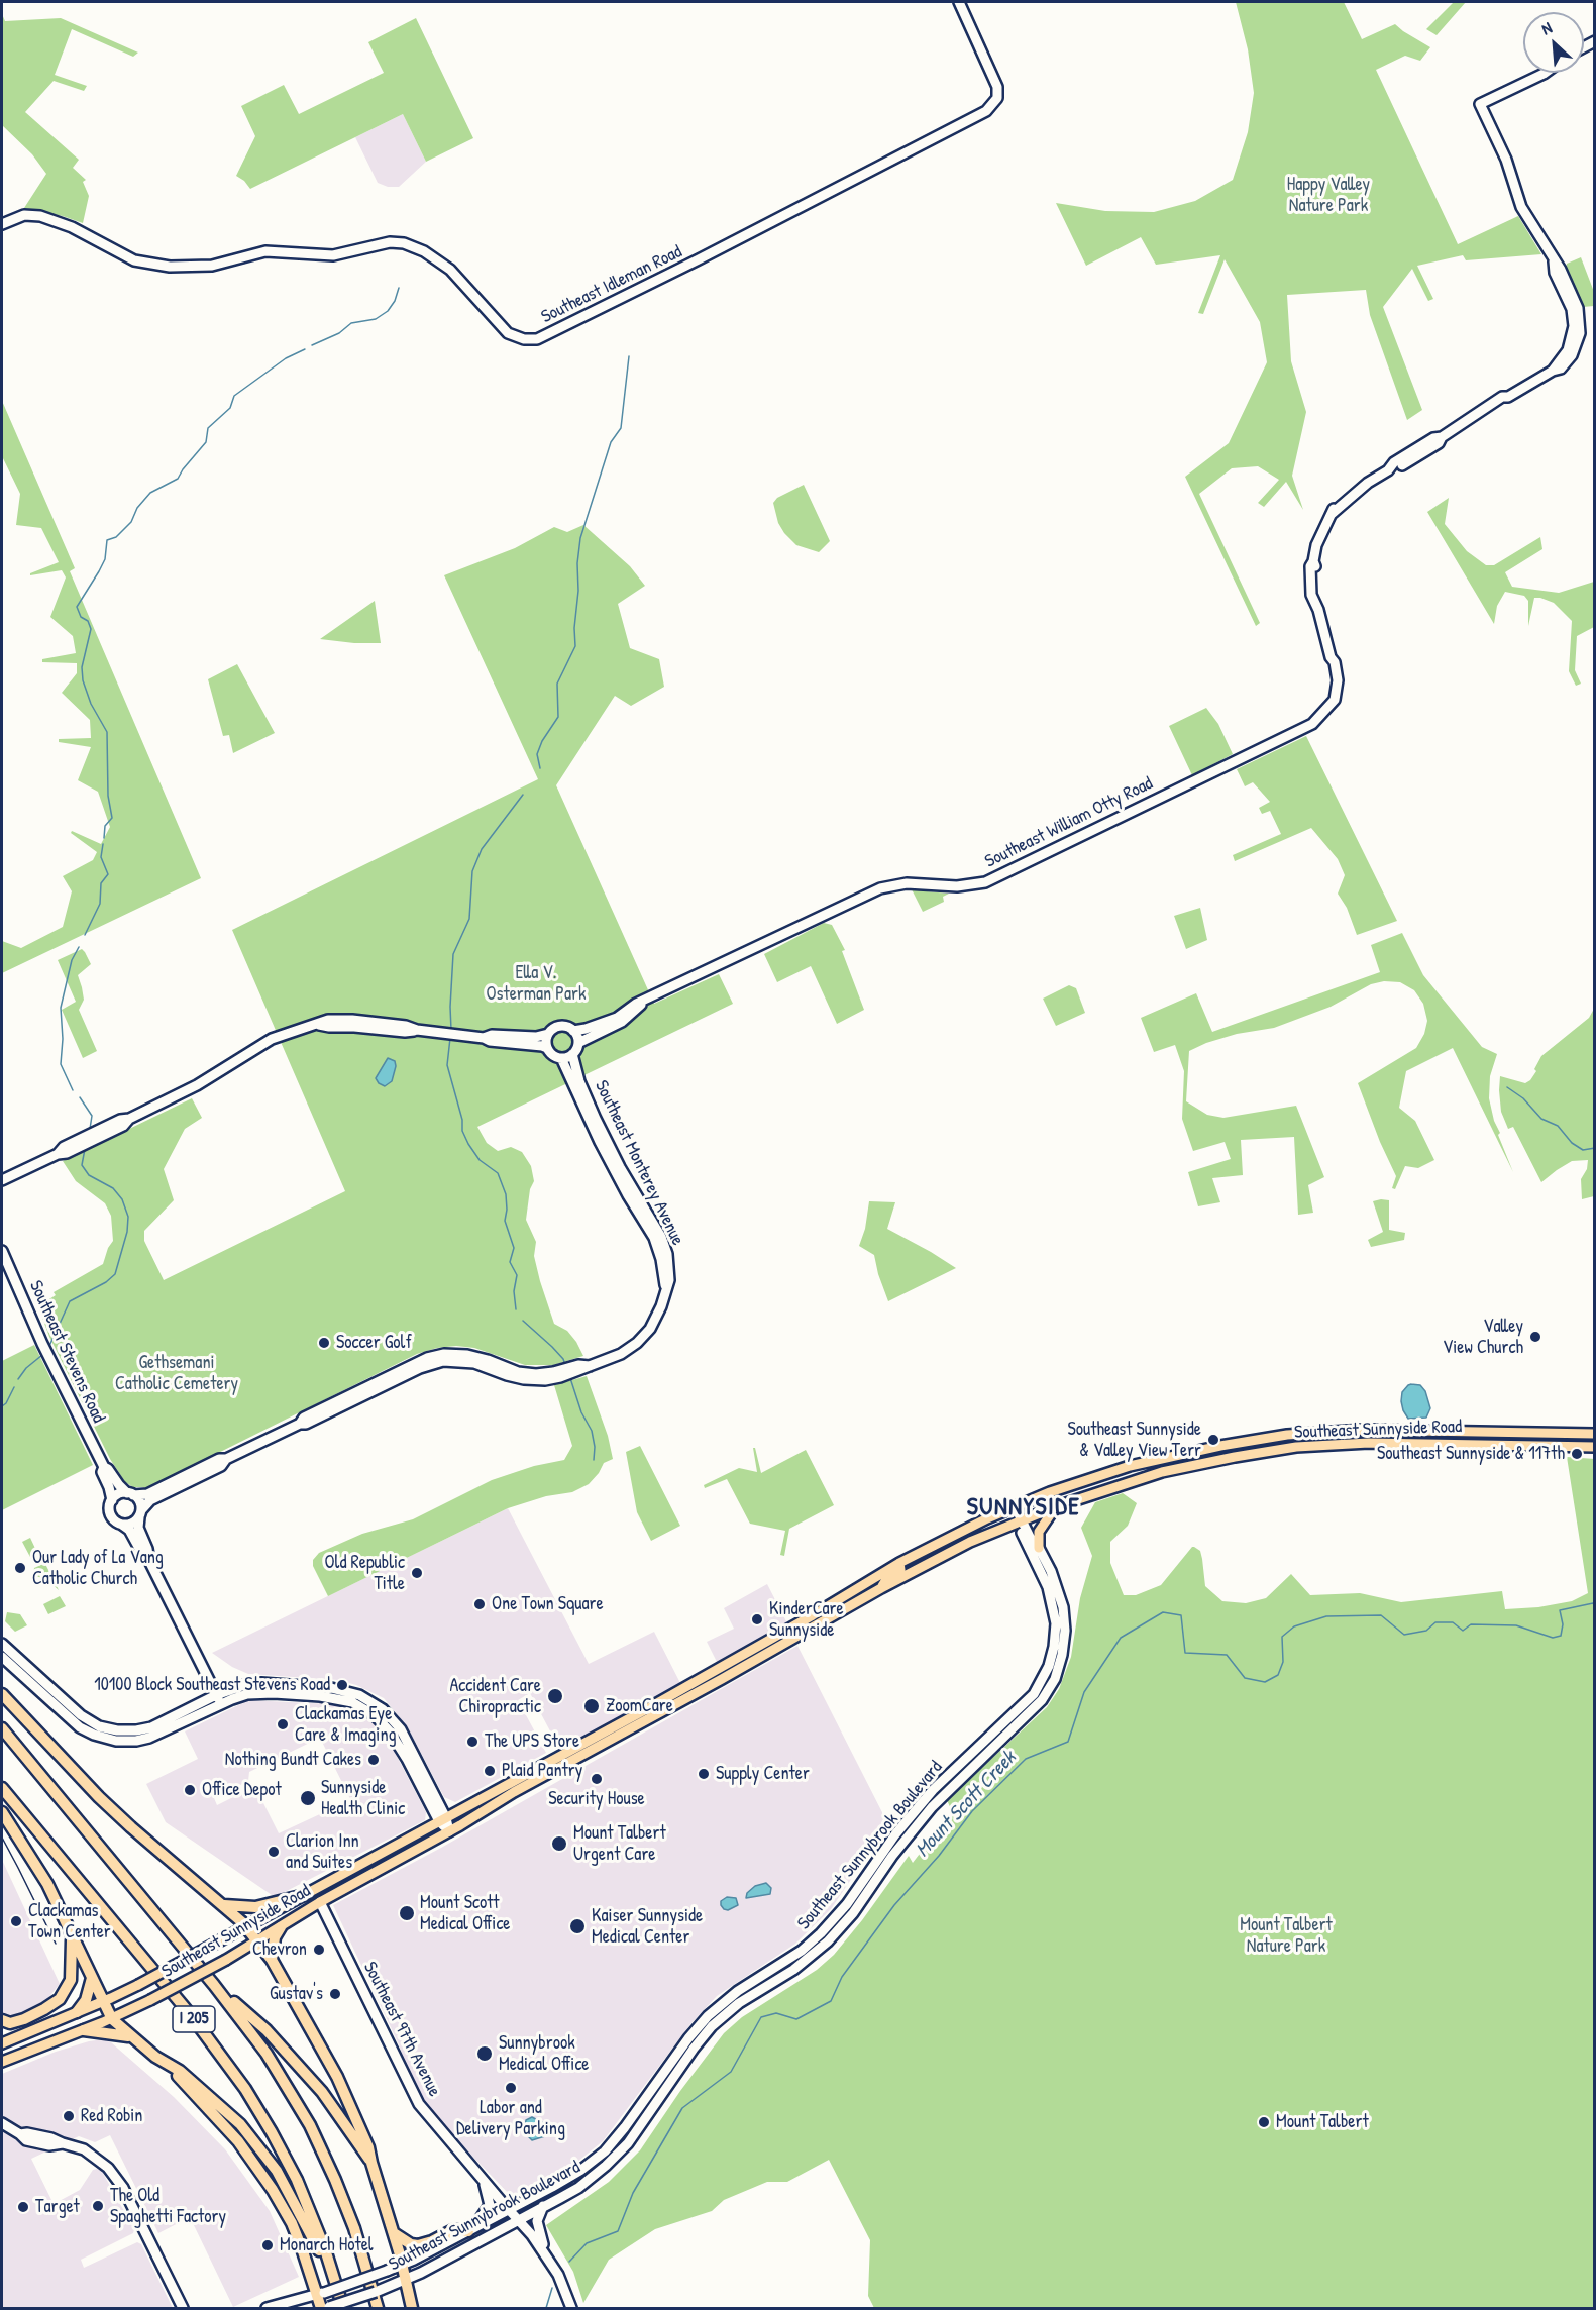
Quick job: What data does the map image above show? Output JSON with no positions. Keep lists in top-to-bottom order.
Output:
{
  "streets": {
    "highway": ["I 205"],
    "main road": ["Southeast Sunnyside Road"],
    "street": [
      "Southeast Idleman Road",
      "Southeast William Otty Road",
      "Southeast Monterey Avenue",
      "Southeast Stevens Road",
      "Southeast Sunnybrook Boulevard",
      "Southeast 97th Avenue"
    ]
  },
  "crossings": [
    ["Southeast William Otty Road", "Southeast Monterey Avenue"],
    ["Southeast Monterey Avenue", "Southeast Stevens Road"],
    ["Southeast Sunnyside Road", "Southeast Sunnybrook Boulevard"],
    ["Southeast Sunnyside Road", "Southeast 97th Avenue"],
    ["Southeast Sunnybrook Boulevard", "Southeast 97th Avenue"]
  ],
  "districts": ["SUNNYSIDE"],
  "water": ["Mount Scott Creek"],
  "parks": [
    "Happy Valley Nature Park",
    "Ella V. Osterman Park",
    "Gethsemani Catholic Cemetery",
    "Mount Talbert Nature Park"
  ],
  "places": [
    "Valley View Church",
    "Soccer Golf",
    "Southeast Sunnyside & Valley View Terr",
    "Southeast Sunnyside & 117th",
    "Our Lady of La Vang Catholic Church",
    "Old Republic Title",
    "One Town Square",
    "KinderCare Sunnyside",
    "10100 Block Southeast Stevens Road",
    "Accident Care Chiropractic",
    "ZoomCare",
    "Clackamas Eye Care & Imaging",
    "The UPS Store",
    "Nothing Bundt Cakes",
    "Plaid Pantry",
    "Supply Center",
    "Security House",
    "Office Depot",
    "Sunnyside Health Clinic",
    "Mount Talbert Urgent Care",
    "Clarion Inn and Suites",
    "Mount Scott Medical Office",
    "Clackamas Town Center",
    "Kaiser Sunnyside Medical Center",
    "Chevron",
    "Gustav's",
    "Sunnybrook Medical Office",
    "Labor and Delivery Parking",
    "Red Robin",
    "Mount Talbert",
    "The Old Spaghetti Factory",
    "Target",
    "Monarch Hotel"
  ],
  "north": "top left"
}
